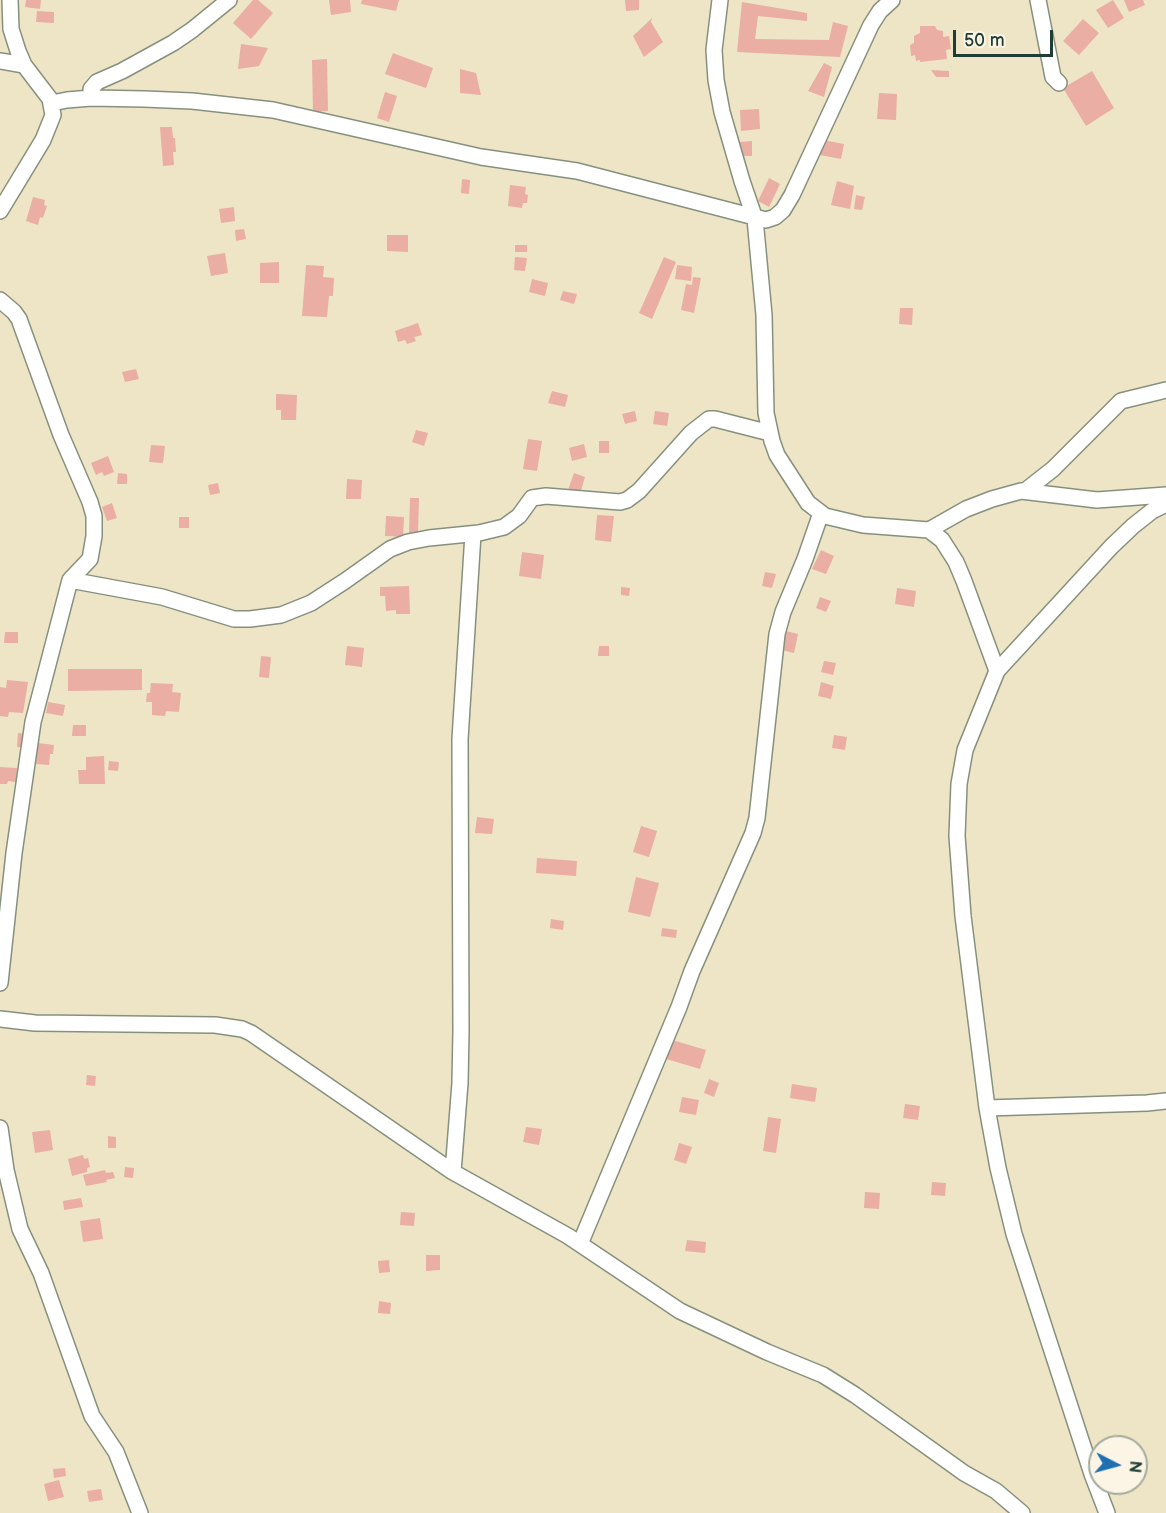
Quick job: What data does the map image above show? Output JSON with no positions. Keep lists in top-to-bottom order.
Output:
{
  "scale_bar": "50 m",
  "north": "right"
}
